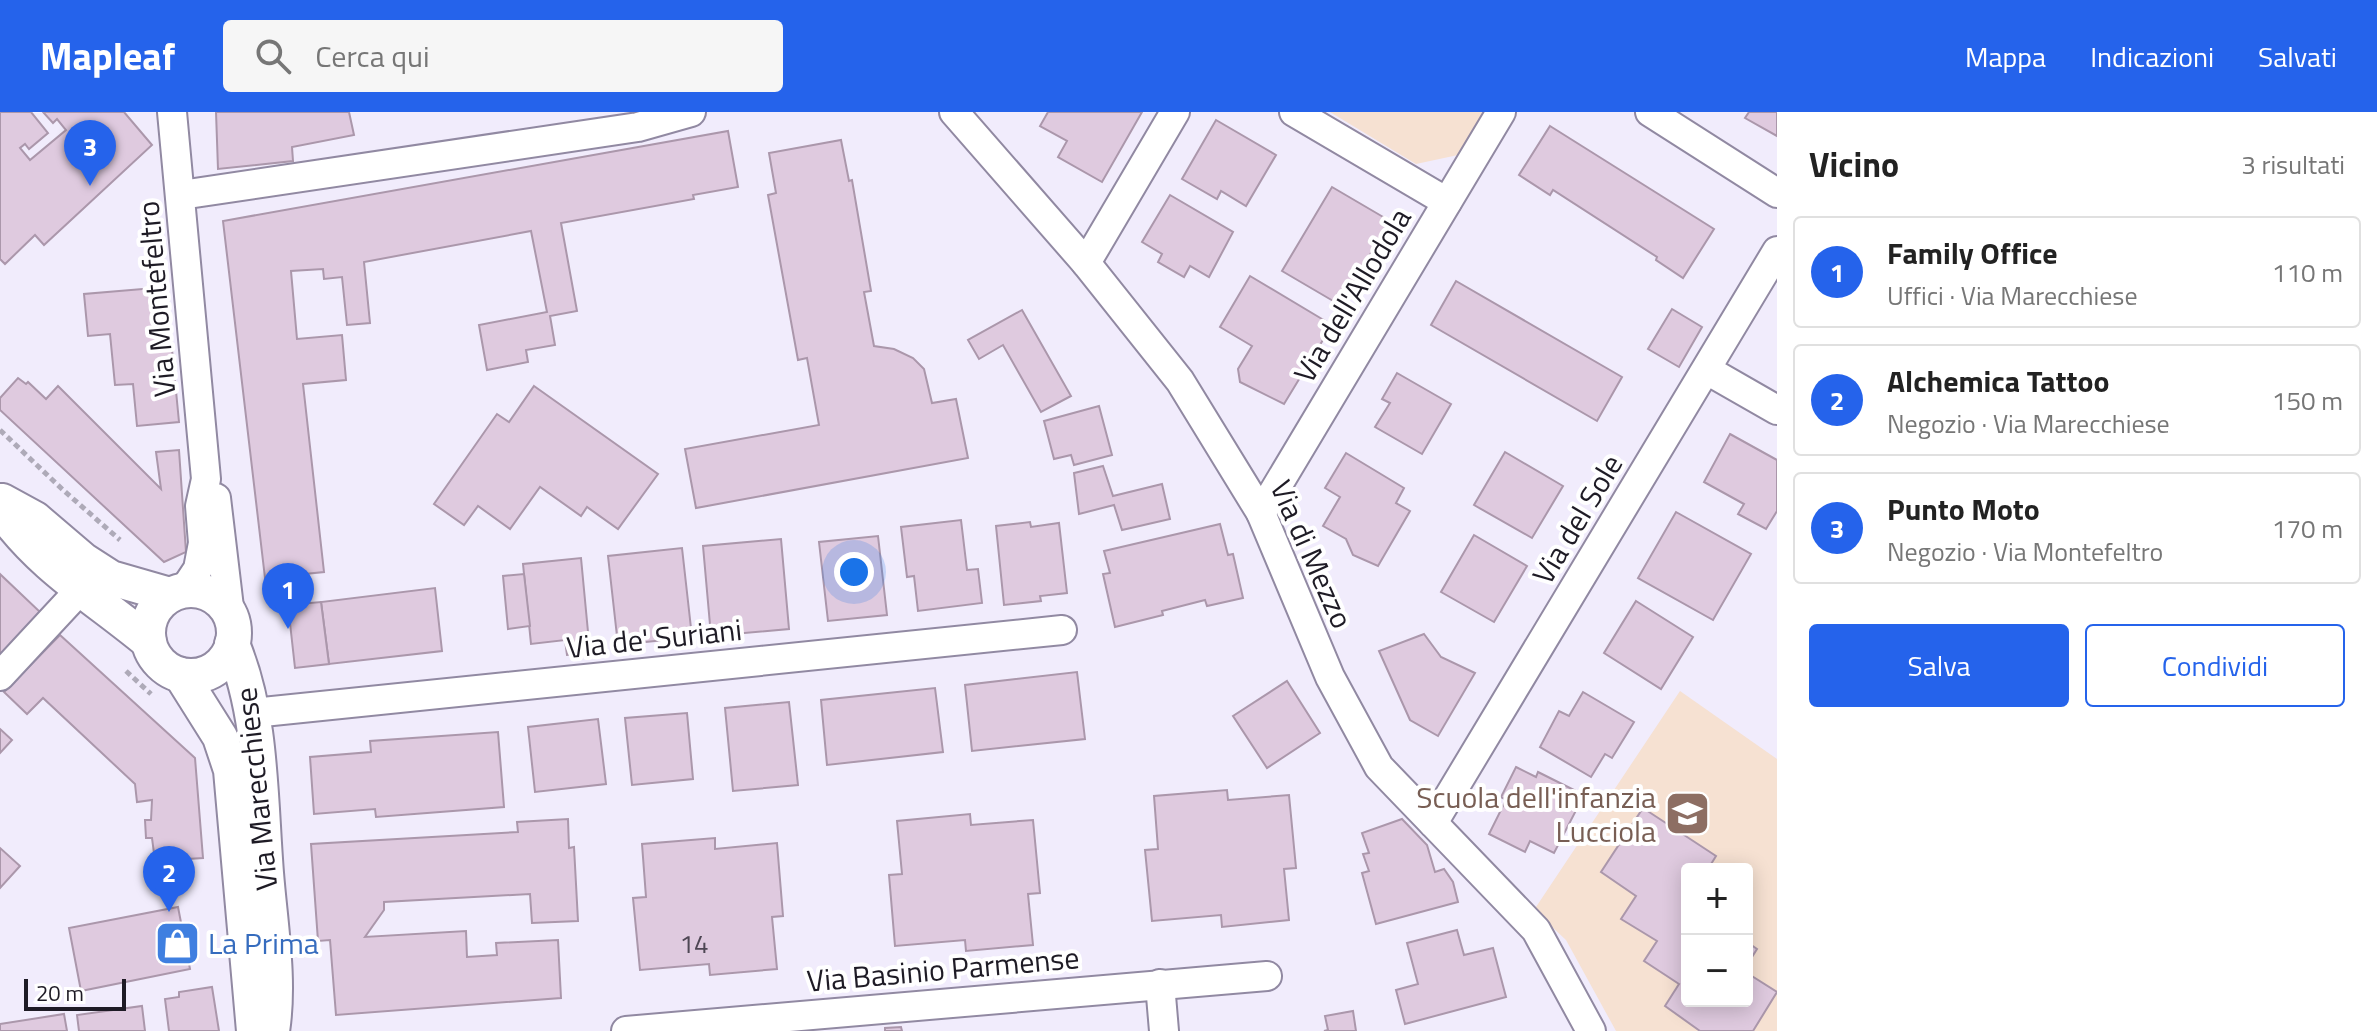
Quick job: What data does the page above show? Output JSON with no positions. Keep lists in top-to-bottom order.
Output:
{
  "streets": {
    "street": [
      "Via dell'Allodola",
      "Via Montefeltro",
      "Via del Sole",
      "Via di Mezzo",
      "Via de' Suriani",
      "Via Marecchiese",
      "Via Basinio Parmense"
    ]
  },
  "crossings": [
    ["Via dell'Allodola", "Via di Mezzo"],
    ["Via Montefeltro", "Via Marecchiese"],
    ["Via del Sole", "Via di Mezzo"],
    ["Via de' Suriani", "Via Marecchiese"]
  ],
  "places": {
    "school or university": ["Scuola dell'infanzia Lucciola"],
    "shop": ["La Prima"]
  },
  "house_numbers": ["14"],
  "scale_bar": "20 m",
  "page": {
    "header": "Mapleaf",
    "search": "Cerca qui",
    "nav": ["Mappa", "Indicazioni", "Salvati"],
    "heading": ["Vicino", "3 risultati"],
    "pins": ["3", "1", "2"],
    "list": [
      {
        "mark": "1",
        "name": "Family Office",
        "note": "Uffici · Via Marecchiese",
        "value": "110 m"
      },
      {
        "mark": "2",
        "name": "Alchemica Tattoo",
        "note": "Negozio · Via Marecchiese",
        "value": "150 m"
      },
      {
        "mark": "3",
        "name": "Punto Moto",
        "note": "Negozio · Via Montefeltro",
        "value": "170 m"
      }
    ],
    "buttons": ["Salva", "Condividi"],
    "map_buttons": ["+", "−"],
    "scale": "20 m"
  }
}
